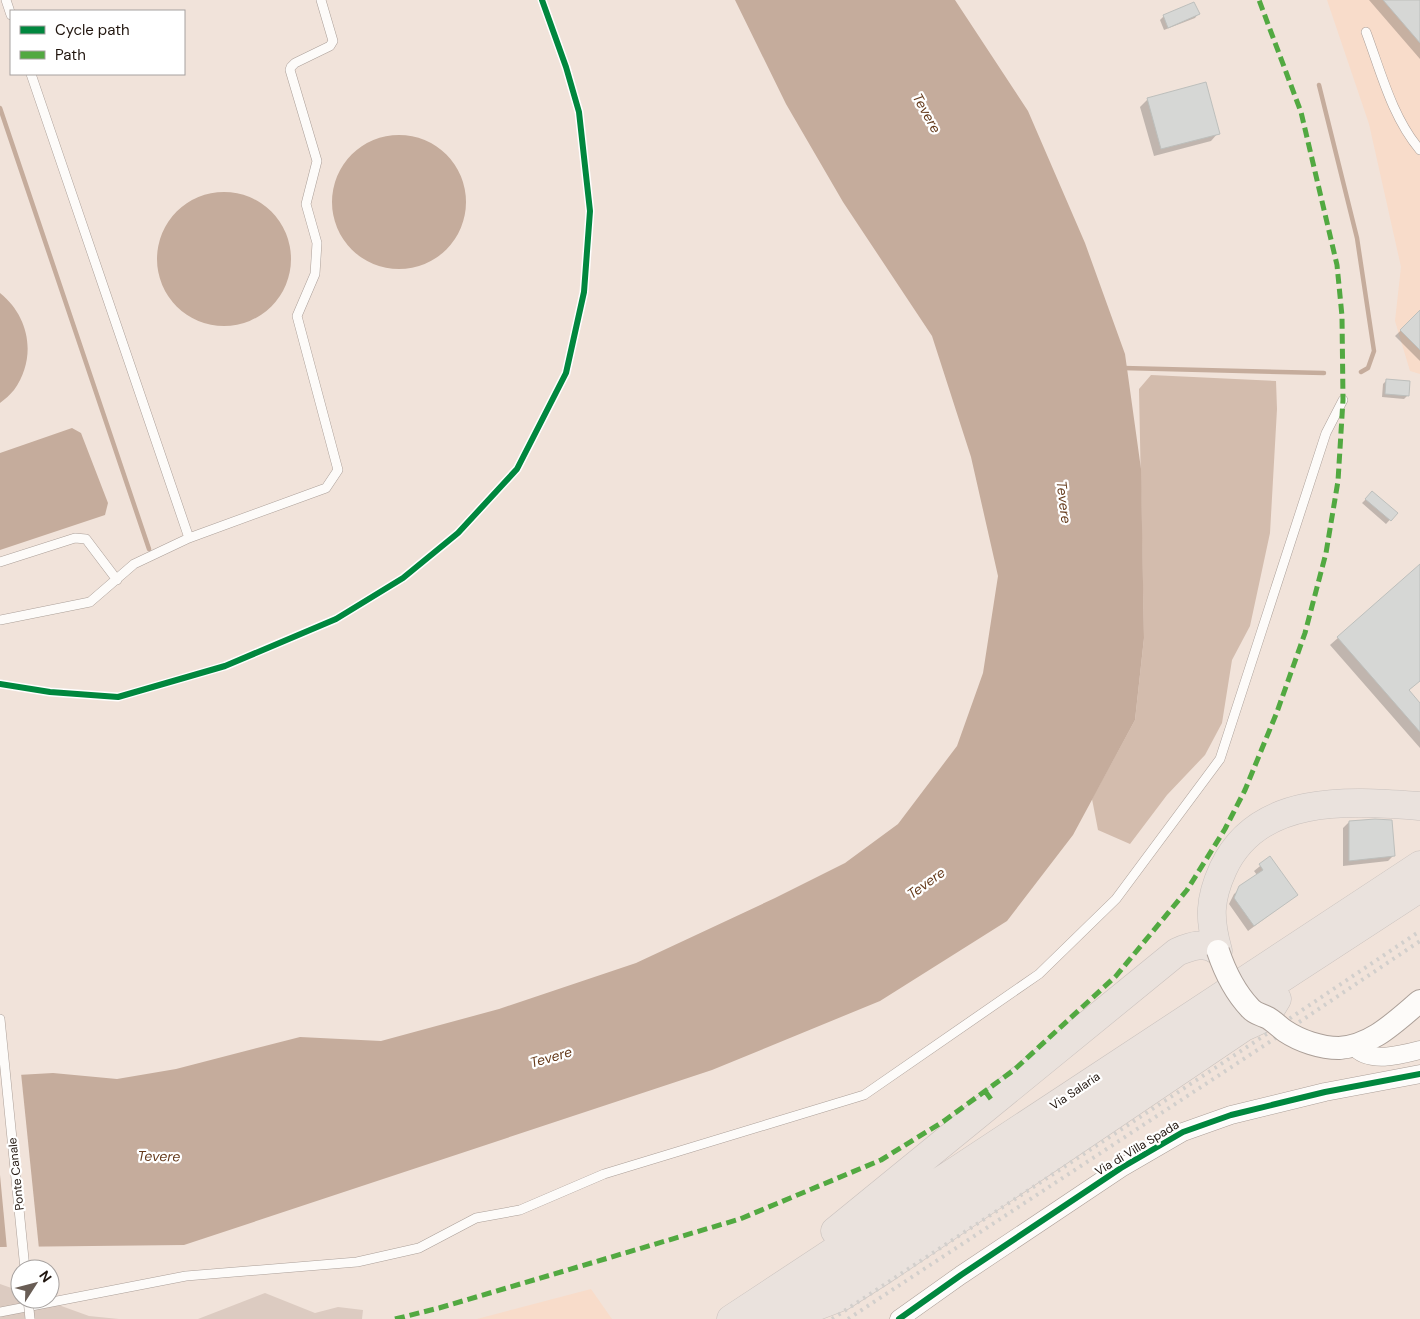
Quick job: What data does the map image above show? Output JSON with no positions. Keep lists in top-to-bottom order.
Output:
{
  "streets": {
    "main road": ["Via Salaria"],
    "street": ["Via di Villa Spada"],
    "lane": ["Ponte Canale"]
  },
  "water": ["Tevere"],
  "legend": ["Cycle path", "Path"],
  "north": "top right"
}
